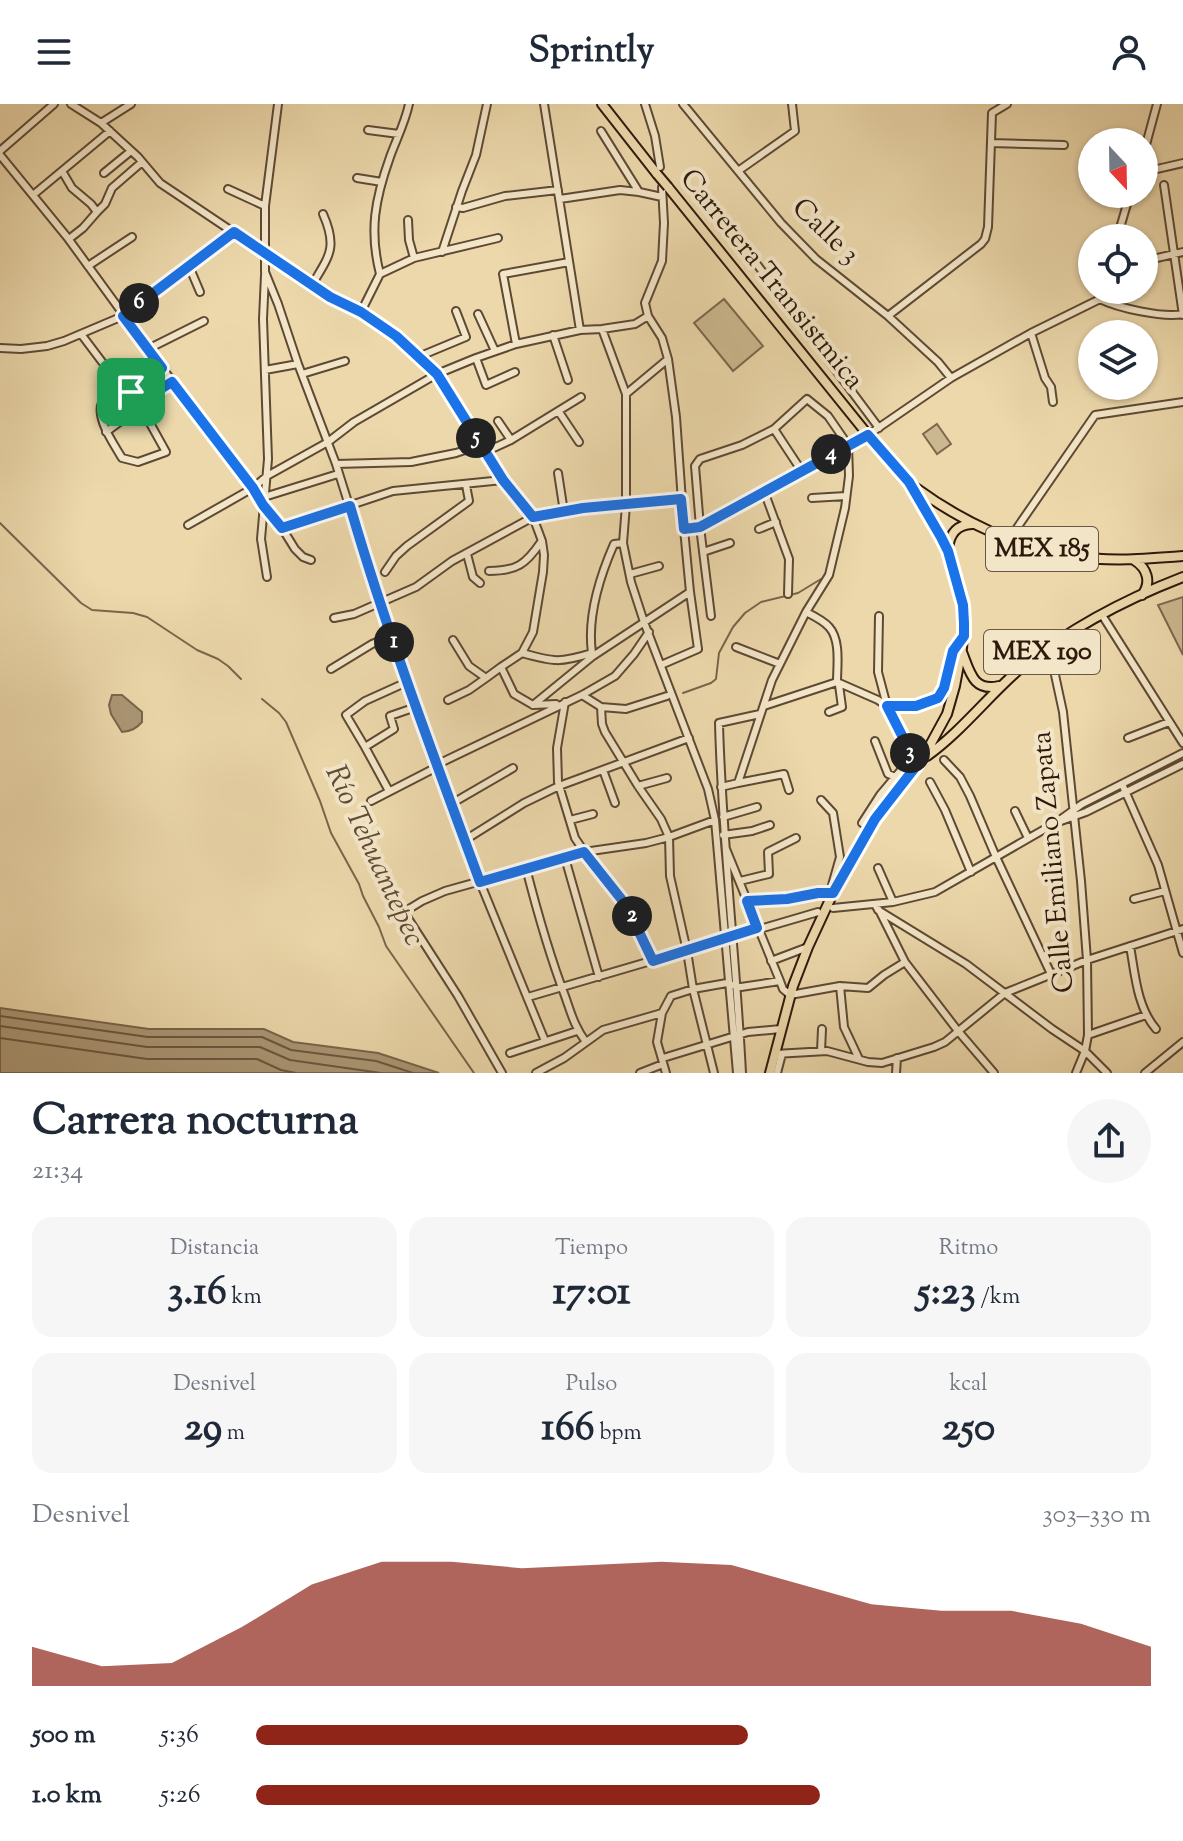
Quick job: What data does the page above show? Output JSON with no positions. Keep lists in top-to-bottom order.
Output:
{
  "streets": {
    "main road": ["Carretera Transistmica", "MEX 185", "MEX 190"],
    "street": ["Calle 3", "Calle Emiliano Zapata"]
  },
  "crossings": [
    ["Carretera Transistmica", "Calle Emiliano Zapata"]
  ],
  "water": ["Río Tehuantepec"],
  "north": "bottom",
  "page": {
    "header": "Sprintly",
    "pins": [
      "6",
      "5",
      "4",
      "1",
      "3",
      "2"
    ],
    "heading": ["Carrera nocturna", "21:34"],
    "stats": [
      ["Distancia", "3.16 km"],
      ["Tiempo", "17:01"],
      ["Ritmo", "5:23 /km"],
      ["Desnivel", "29 m"],
      ["Pulso", "166 bpm"],
      ["kcal", "250"]
    ],
    "chart": ["Desnivel", "303–330 m"],
    "list": [
      {
        "name": "500 m",
        "note": "5:36"
      },
      {
        "name": "1.0 km",
        "note": "5:26"
      }
    ]
  }
}
